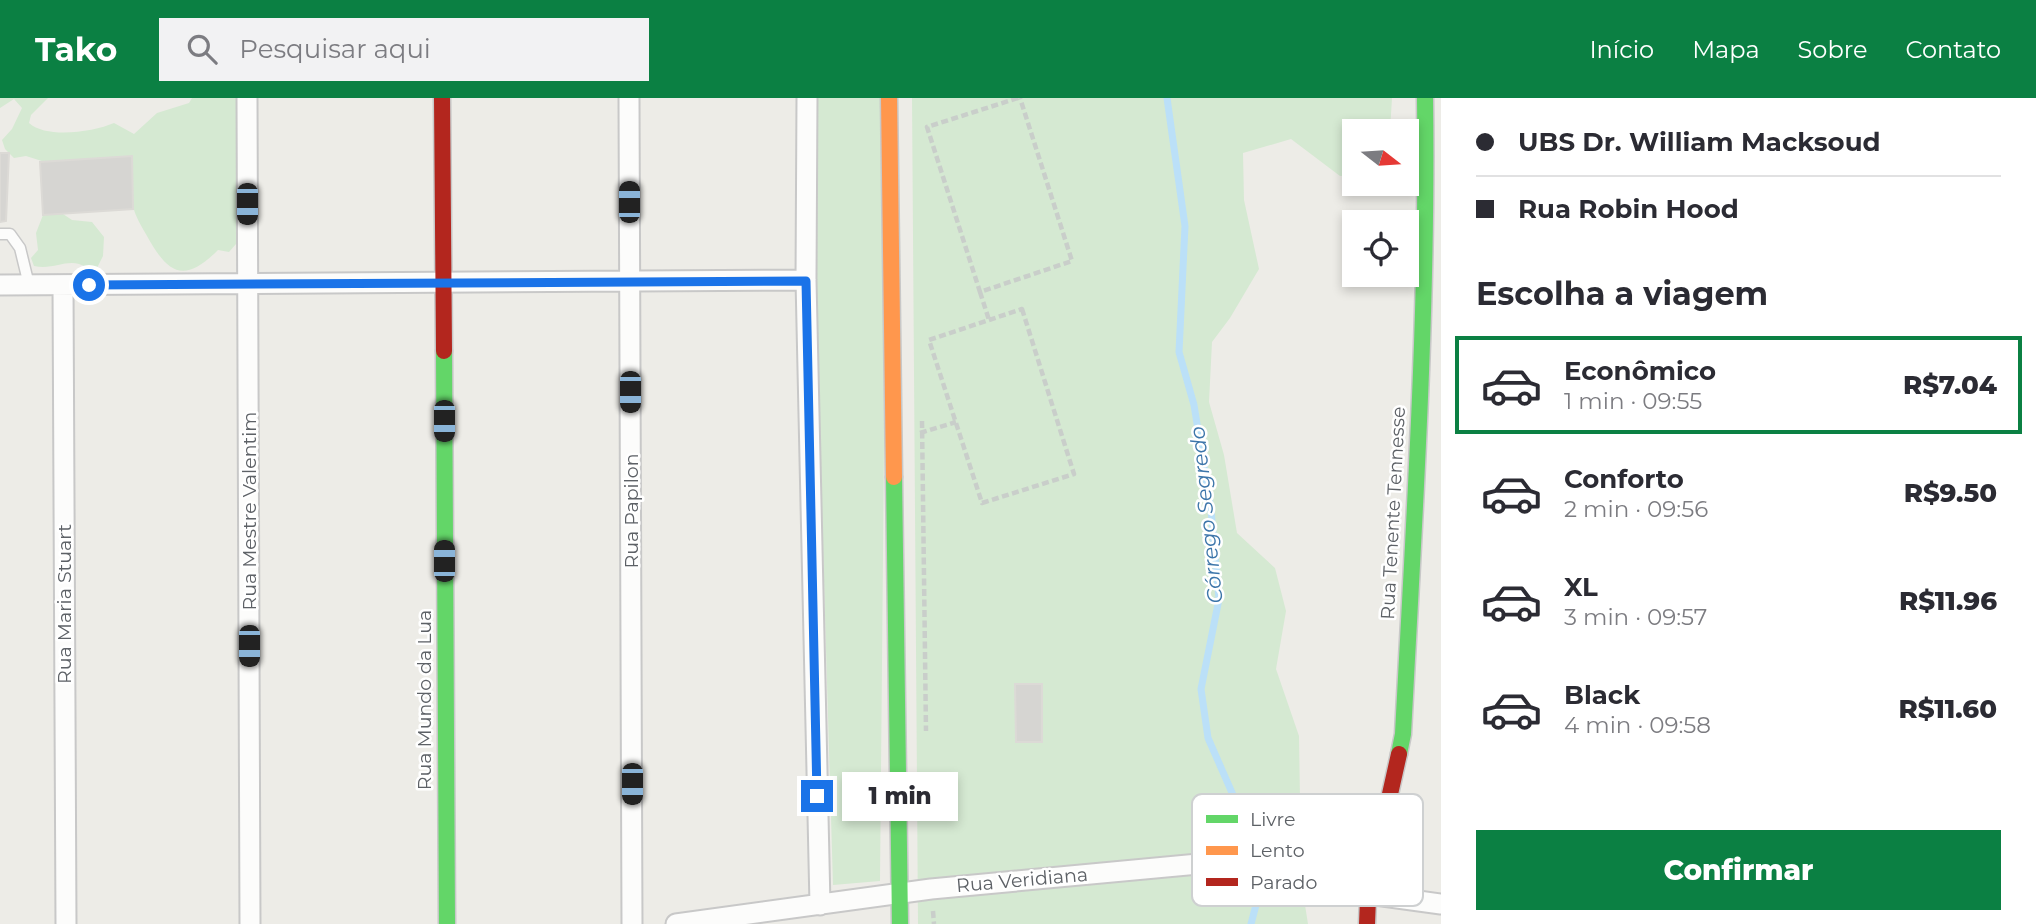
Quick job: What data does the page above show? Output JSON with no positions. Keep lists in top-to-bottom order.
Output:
{
  "streets": {
    "street": [
      "Rua Mestre Valentim",
      "Rua Papilon",
      "Rua Tenente Tennesse",
      "Rua Maria Stuart",
      "Rua Mundo da Lua",
      "Rua Veridiana"
    ]
  },
  "water": ["Córrego Segredo"],
  "legend": ["Livre", "Lento", "Parado"],
  "north": "right",
  "page": {
    "header": "Tako",
    "search": "Pesquisar aqui",
    "nav": [
      "Início",
      "Mapa",
      "Sobre",
      "Contato"
    ],
    "banner": ["UBS Dr. William Macksoud", "Rua Robin Hood"],
    "heading": "Escolha a viagem",
    "list": [
      {
        "name": "Econômico",
        "note": "1 min · 09:55",
        "value": "R$7.04"
      },
      {
        "name": "Conforto",
        "note": "2 min · 09:56",
        "value": "R$9.50"
      },
      {
        "name": "XL",
        "note": "3 min · 09:57",
        "value": "R$11.96"
      },
      {
        "name": "Black",
        "note": "4 min · 09:58",
        "value": "R$11.60"
      }
    ],
    "bubble": "1 min",
    "buttons": "Confirmar"
  }
}
